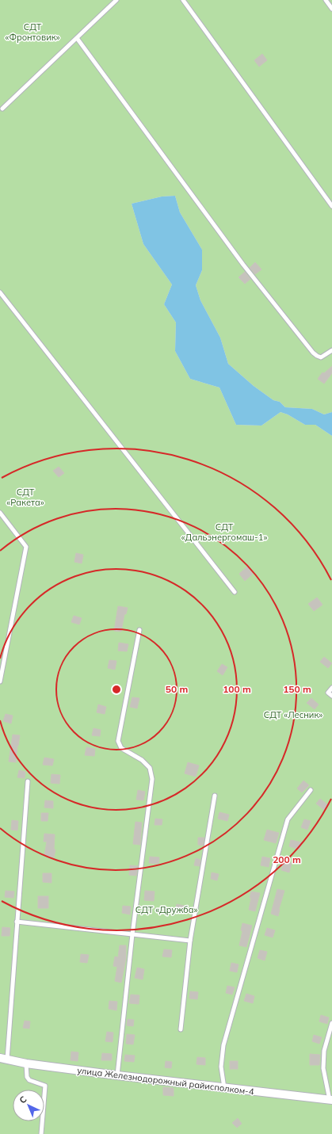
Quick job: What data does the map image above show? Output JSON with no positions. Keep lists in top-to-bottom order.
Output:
{
  "streets": {
    "street": ["улица Железнодорожный райисполком-4"]
  },
  "parks": [
    "СДТ «Фронтовик»",
    "СДТ «Ракета»",
    "СДТ «Дальэнергомаш-1»",
    "СДТ «Лесник»",
    "СДТ «Дружба»"
  ],
  "north": "top left",
  "rings": [
    "50 m",
    "100 m",
    "150 m",
    "200 m"
  ]
}
